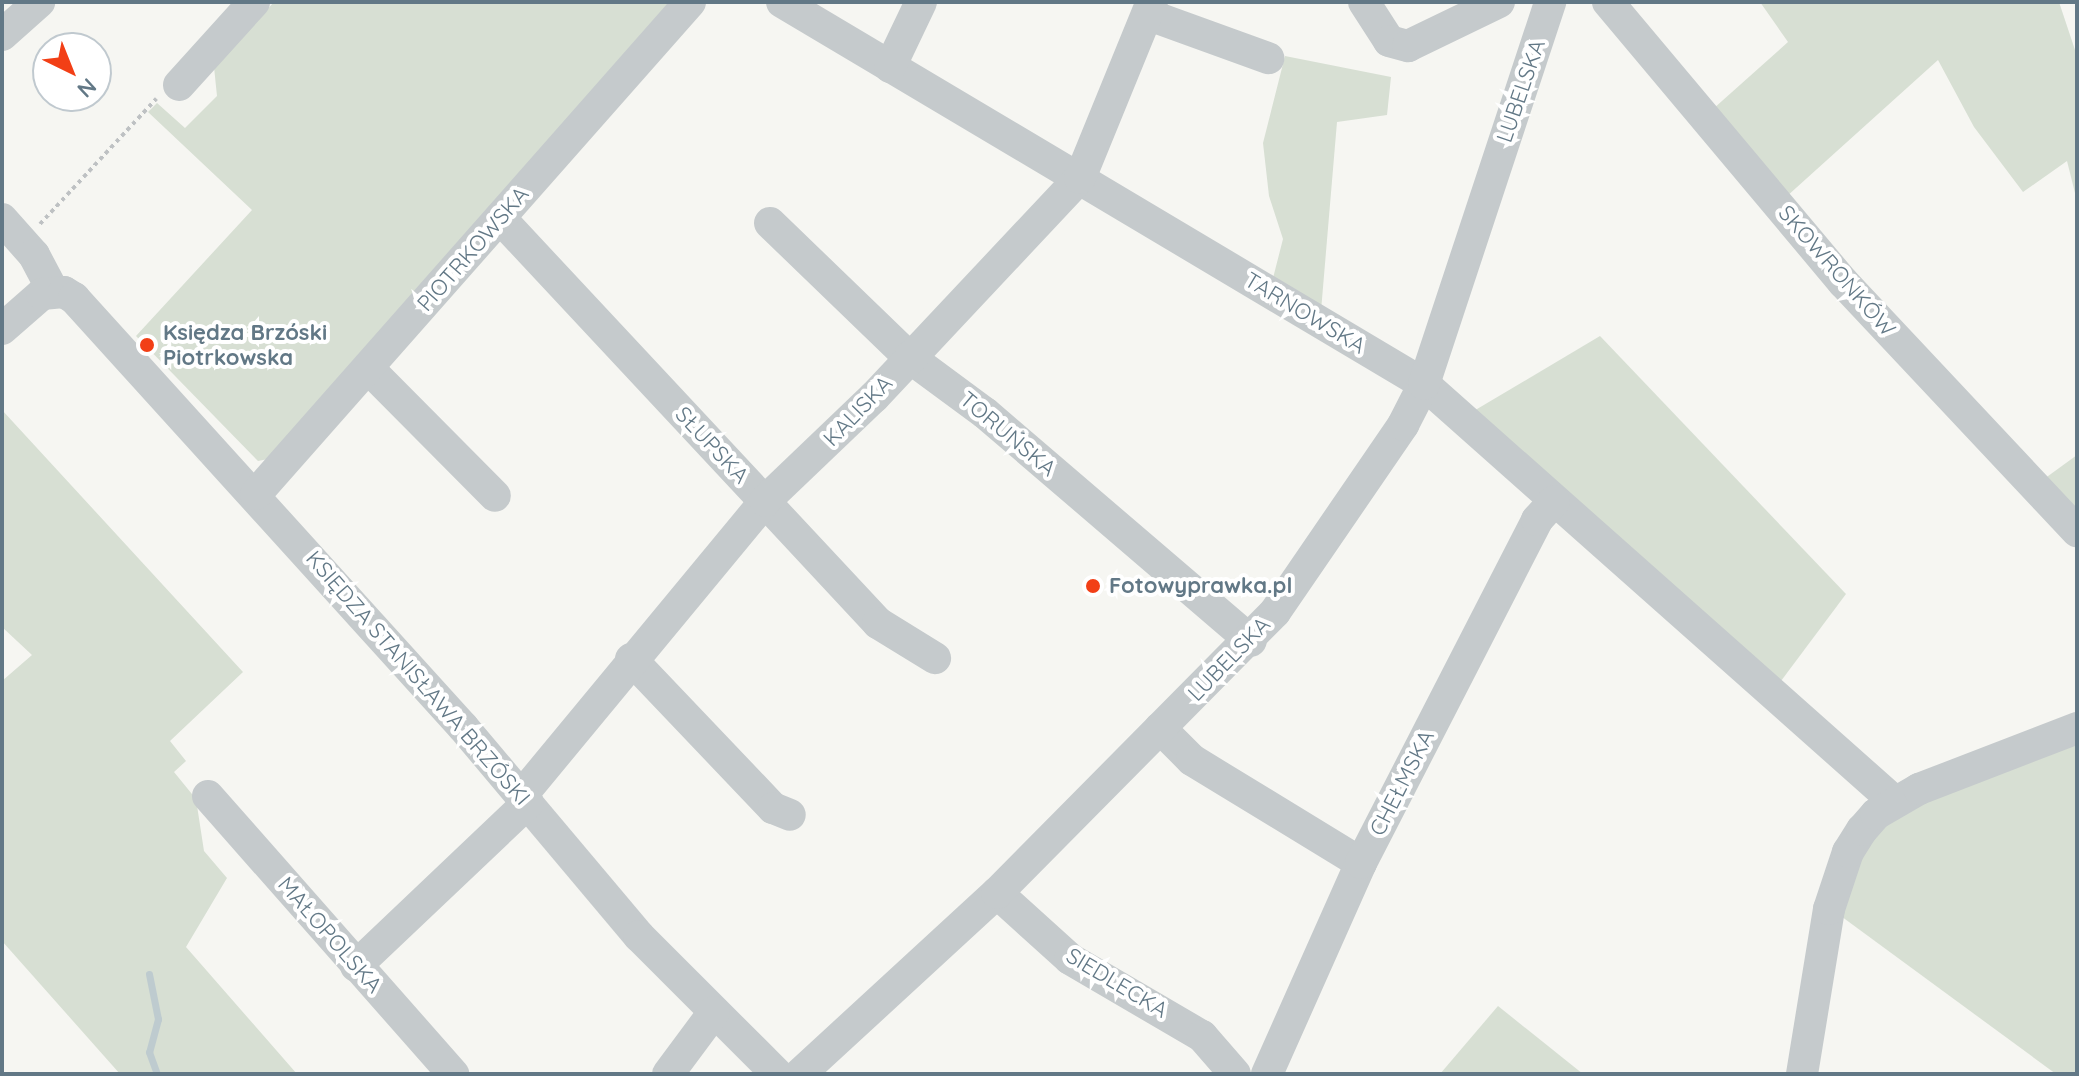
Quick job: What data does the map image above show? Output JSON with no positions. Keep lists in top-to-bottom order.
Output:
{
  "streets": {
    "street": [
      "LUBELSKA",
      "PIOTRKOWSKA",
      "SKOWRONKÓW",
      "TARNOWSKA",
      "KALISKA",
      "TORUŃSKA",
      "SŁUPSKA",
      "KSIĘDZA STANISŁAWA BRZÓSKI",
      "CHEŁMSKA",
      "MAŁOPOLSKA",
      "SIEDLECKA"
    ]
  },
  "crossings": [
    ["LUBELSKA", "TARNOWSKA"],
    ["LUBELSKA", "TORUŃSKA"],
    ["LUBELSKA", "SIEDLECKA"],
    ["PIOTRKOWSKA", "SŁUPSKA"],
    ["PIOTRKOWSKA", "KSIĘDZA STANISŁAWA BRZÓSKI"],
    ["TARNOWSKA", "KALISKA"],
    ["TARNOWSKA", "CHEŁMSKA"],
    ["KALISKA", "TORUŃSKA"],
    ["KALISKA", "SŁUPSKA"],
    ["KALISKA", "KSIĘDZA STANISŁAWA BRZÓSKI"],
    ["KALISKA", "MAŁOPOLSKA"]
  ],
  "places": ["Księdza Brzóski Piotrkowska", "Fotowyprawka.pl"],
  "north": "bottom right"
}
